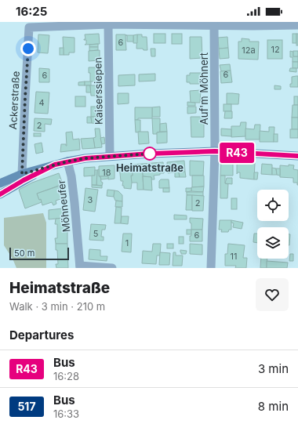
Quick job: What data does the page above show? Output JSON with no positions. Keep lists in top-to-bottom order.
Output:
{
  "streets": {
    "street": [
      "Auf'm Möhnert",
      "Kaiserssiepen",
      "Ackerstraße",
      "Möhneufer"
    ]
  },
  "crossings": [
    ["Kaiserssiepen", "Ackerstraße"]
  ],
  "places": ["Heimatstraße"],
  "lines": ["bus line R43"],
  "house_numbers": [
    "6",
    "12",
    "12a",
    "6",
    "6",
    "4",
    "2",
    "18",
    "3",
    "2",
    "5",
    "6",
    "1",
    "11"
  ],
  "scale_bar": "50 m",
  "page": {
    "status": "16:25",
    "on_map": "R43",
    "scale": "50 m",
    "heading": [
      ["Heimatstraße", "Walk · 3 min · 210 m"],
      "Departures"
    ],
    "list": [
      {
        "mark": "R43",
        "name": "Bus",
        "note": "16:28",
        "value": "3 min"
      },
      {
        "mark": "517",
        "name": "Bus",
        "note": "16:33",
        "value": "8 min"
      }
    ]
  }
}
